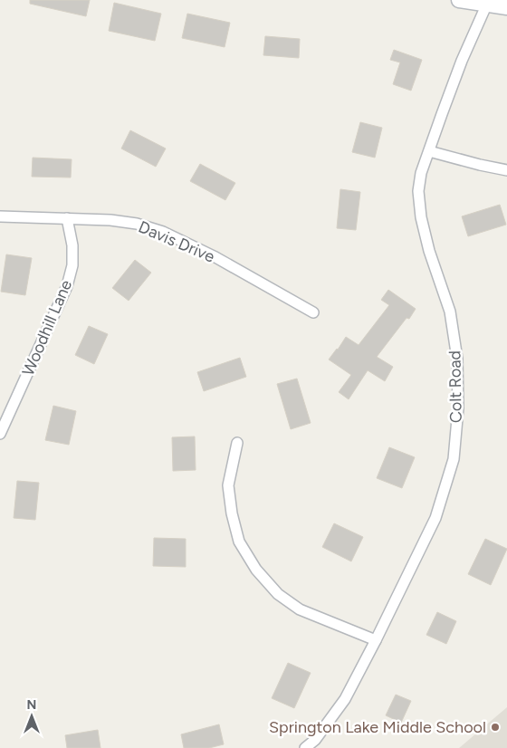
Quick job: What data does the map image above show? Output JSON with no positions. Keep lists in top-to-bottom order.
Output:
{
  "streets": {
    "street": ["Davis Drive", "Woodhill Lane", "Colt Road"]
  },
  "crossings": [
    ["Davis Drive", "Woodhill Lane"]
  ],
  "places": ["Springton Lake Middle School"],
  "north": "top"
}
